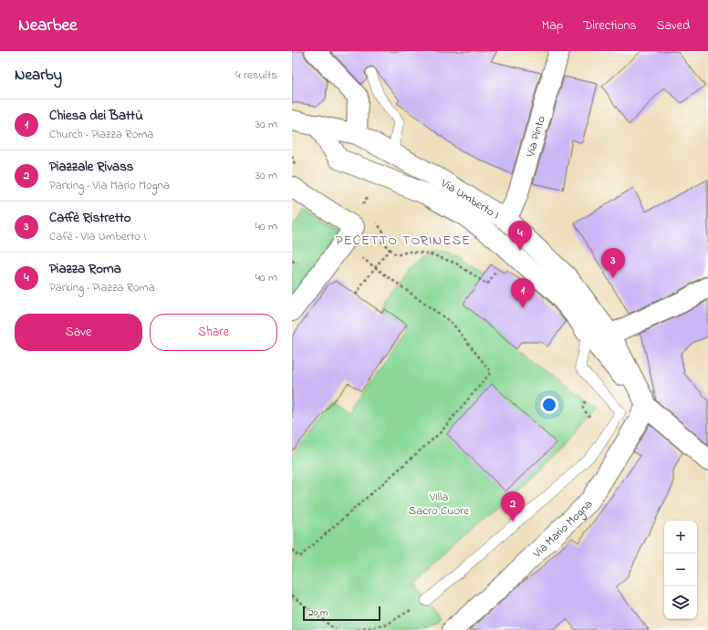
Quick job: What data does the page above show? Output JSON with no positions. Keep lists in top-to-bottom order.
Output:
{
  "streets": {
    "street": ["Via Pinto", "Via Umberto I", "Via Mario Mogna"]
  },
  "crossings": [
    ["Via Pinto", "Via Umberto I"],
    ["Via Umberto I", "Via Mario Mogna"]
  ],
  "districts": ["PECETTO TORINESE"],
  "parks": ["Villa Sacro Cuore"],
  "scale_bar": "20 m",
  "page": {
    "header": "Nearbee",
    "nav": ["Map", "Directions", "Saved"],
    "heading": ["Nearby", "4 results"],
    "list": [
      {
        "mark": "1",
        "name": "Chiesa dei Battù",
        "note": "Church · Piazza Roma",
        "value": "30 m"
      },
      {
        "mark": "2",
        "name": "Piazzale Rivass",
        "note": "Parking · Via Mario Mogna",
        "value": "30 m"
      },
      {
        "mark": "3",
        "name": "Caffè Ristretto",
        "note": "Café · Via Umberto I",
        "value": "40 m"
      },
      {
        "mark": "4",
        "name": "Piazza Roma",
        "note": "Parking · Piazza Roma",
        "value": "40 m"
      }
    ],
    "pins": [
      "4",
      "3",
      "1",
      "2"
    ],
    "buttons": ["Save", "Share"],
    "map_buttons": ["+", "−"],
    "scale": "20 m"
  }
}
